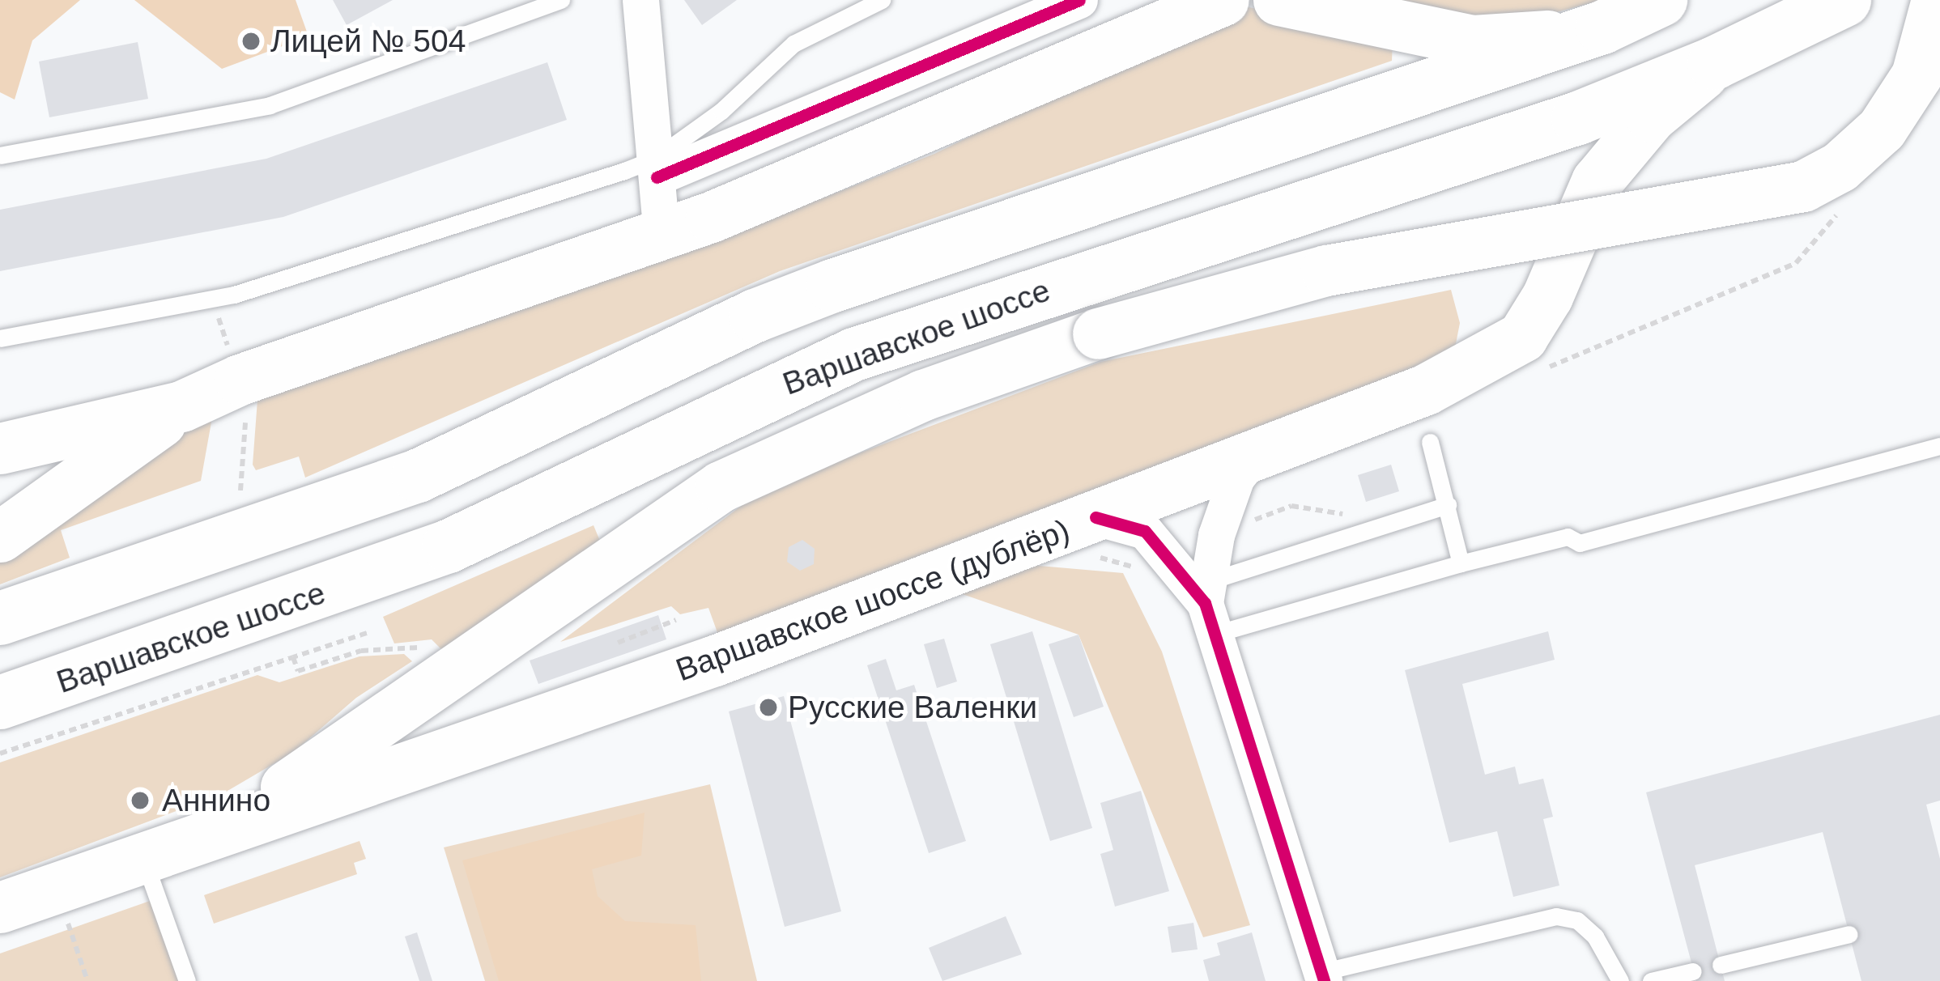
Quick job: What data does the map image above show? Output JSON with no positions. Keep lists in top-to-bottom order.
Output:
{
  "streets": {
    "main road": ["Варшавское шоссе", "Варшавское шоссе (дублёр)"]
  },
  "crossings": [
    ["Варшавское шоссе", "Варшавское шоссе (дублёр)"]
  ],
  "places": ["Лицей № 504", "Русские Валенки", "Аннино"]
}
